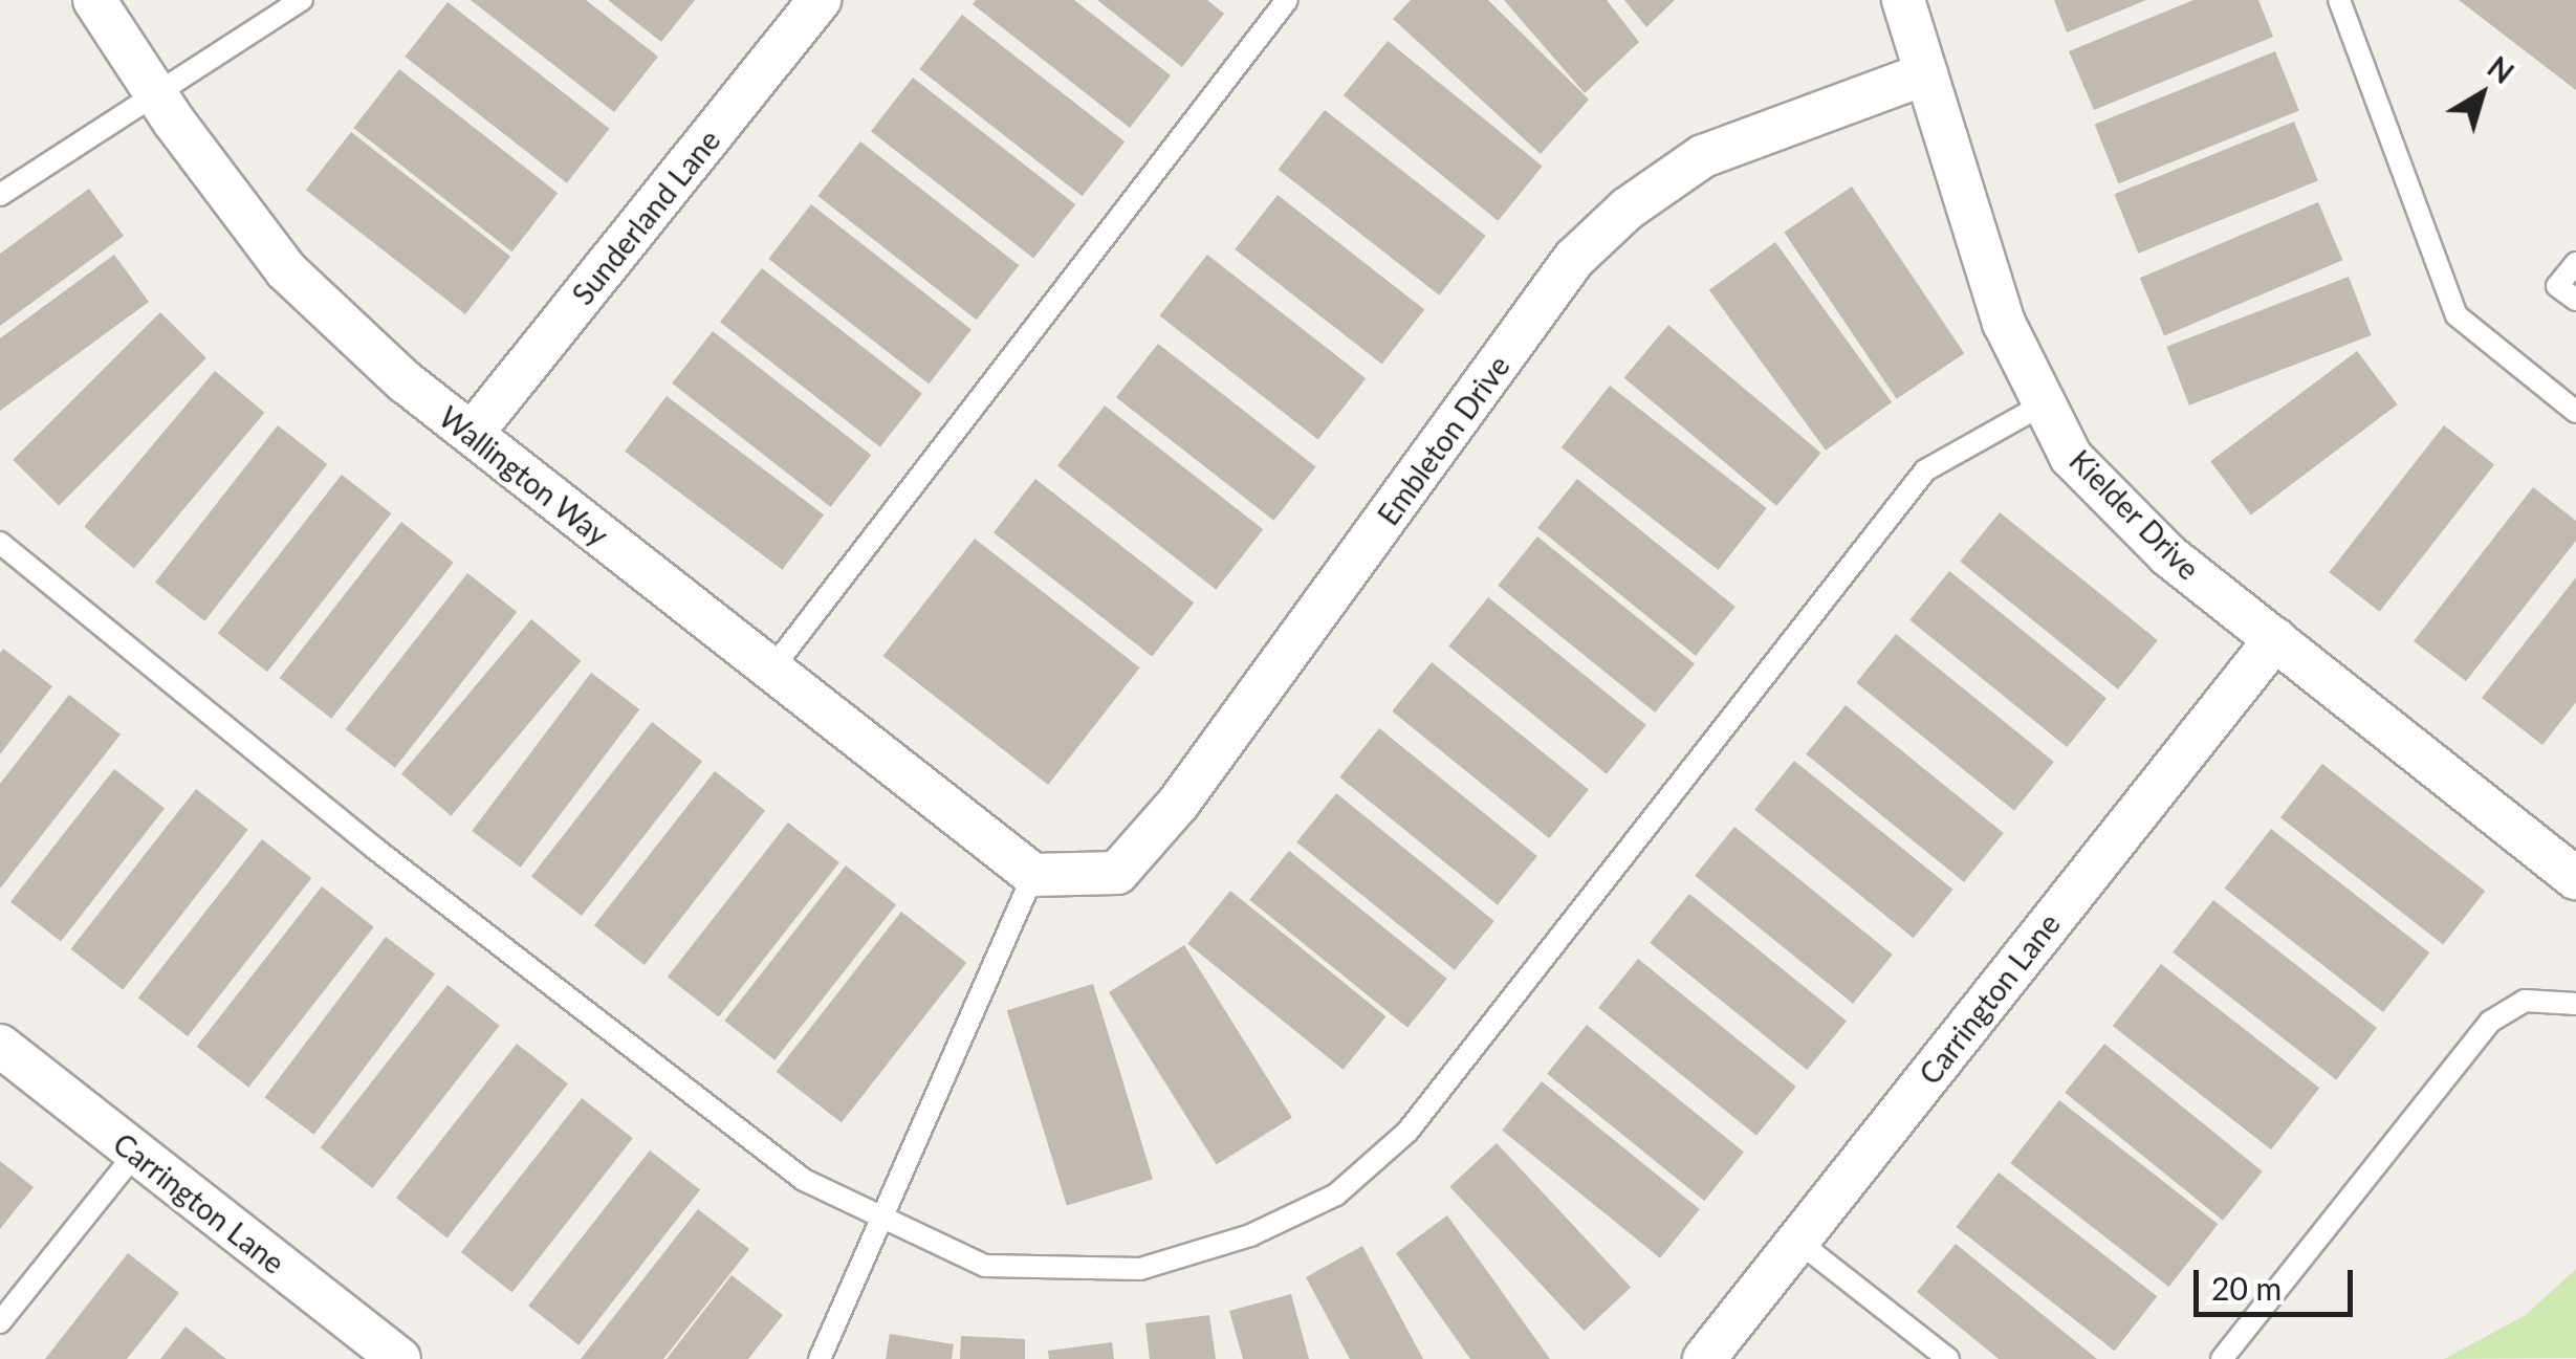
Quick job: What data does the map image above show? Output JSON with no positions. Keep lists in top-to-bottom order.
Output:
{
  "streets": {
    "street": [
      "Sunderland Lane",
      "Embleton Drive",
      "Wallington Way",
      "Kielder Drive",
      "Carrington Lane"
    ]
  },
  "crossings": [
    ["Sunderland Lane", "Wallington Way"],
    ["Embleton Drive", "Wallington Way"],
    ["Embleton Drive", "Kielder Drive"],
    ["Kielder Drive", "Carrington Lane"]
  ],
  "scale_bar": "20 m",
  "north": "top right"
}
